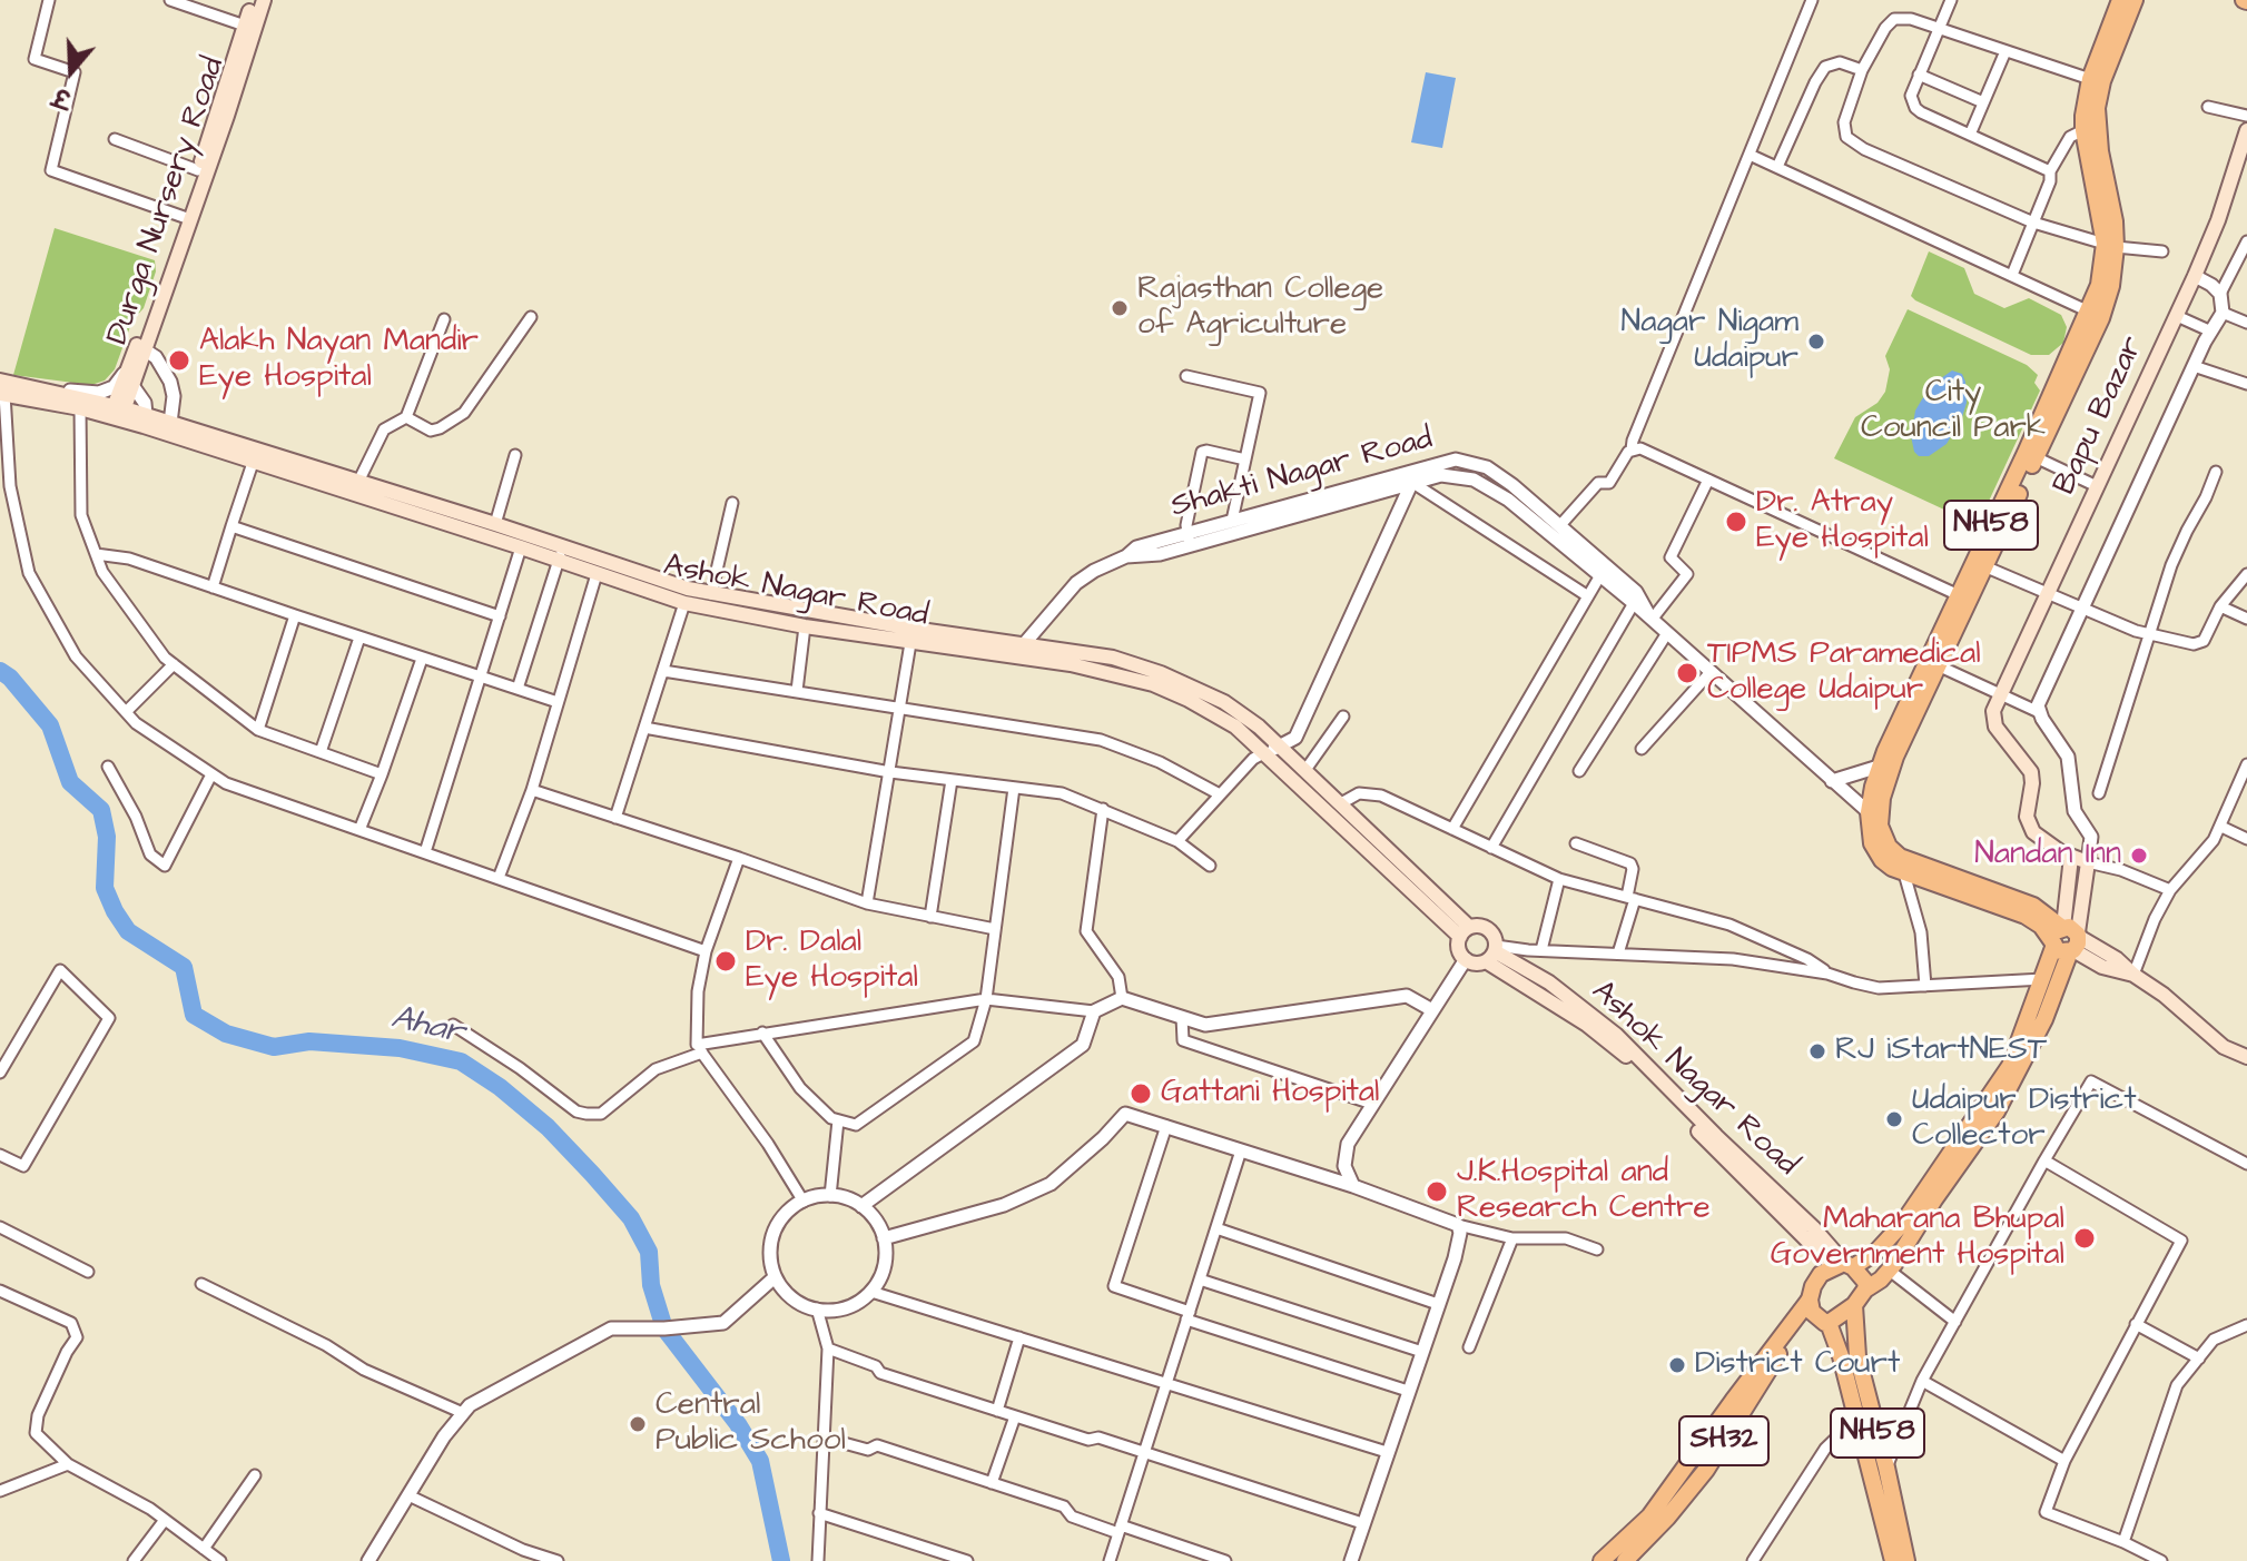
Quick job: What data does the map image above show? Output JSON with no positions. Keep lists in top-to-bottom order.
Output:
{
  "streets": {
    "main road": [
      "Durga Nursery Road",
      "Bapu Bazar",
      "NH58",
      "Ashok Nagar Road",
      "SH32"
    ],
    "street": ["Shakti Nagar Road"]
  },
  "crossings": [
    ["Durga Nursery Road", "Ashok Nagar Road"],
    ["Shakti Nagar Road", "NH58"],
    ["Shakti Nagar Road", "Ashok Nagar Road"],
    ["NH58", "SH32"]
  ],
  "water": ["Ahar"],
  "parks": ["City Council Park"],
  "places": [
    "Rajasthan College of Agriculture",
    "Nagar Nigam Udaipur",
    "Alakh Nayan Mandir Eye Hospital",
    "Dr. Atray Eye Hospital",
    "TIPMS Paramedical College Udaipur",
    "Nandan Inn",
    "Dr. Dalal Eye Hospital",
    "RJ iStartNEST",
    "Gattani Hospital",
    "Udaipur District Collector",
    "J.K.Hospital and Research Centre",
    "Maharana Bhupal Government Hospital",
    "District Court",
    "Central Public School"
  ],
  "north": "bottom"
}
